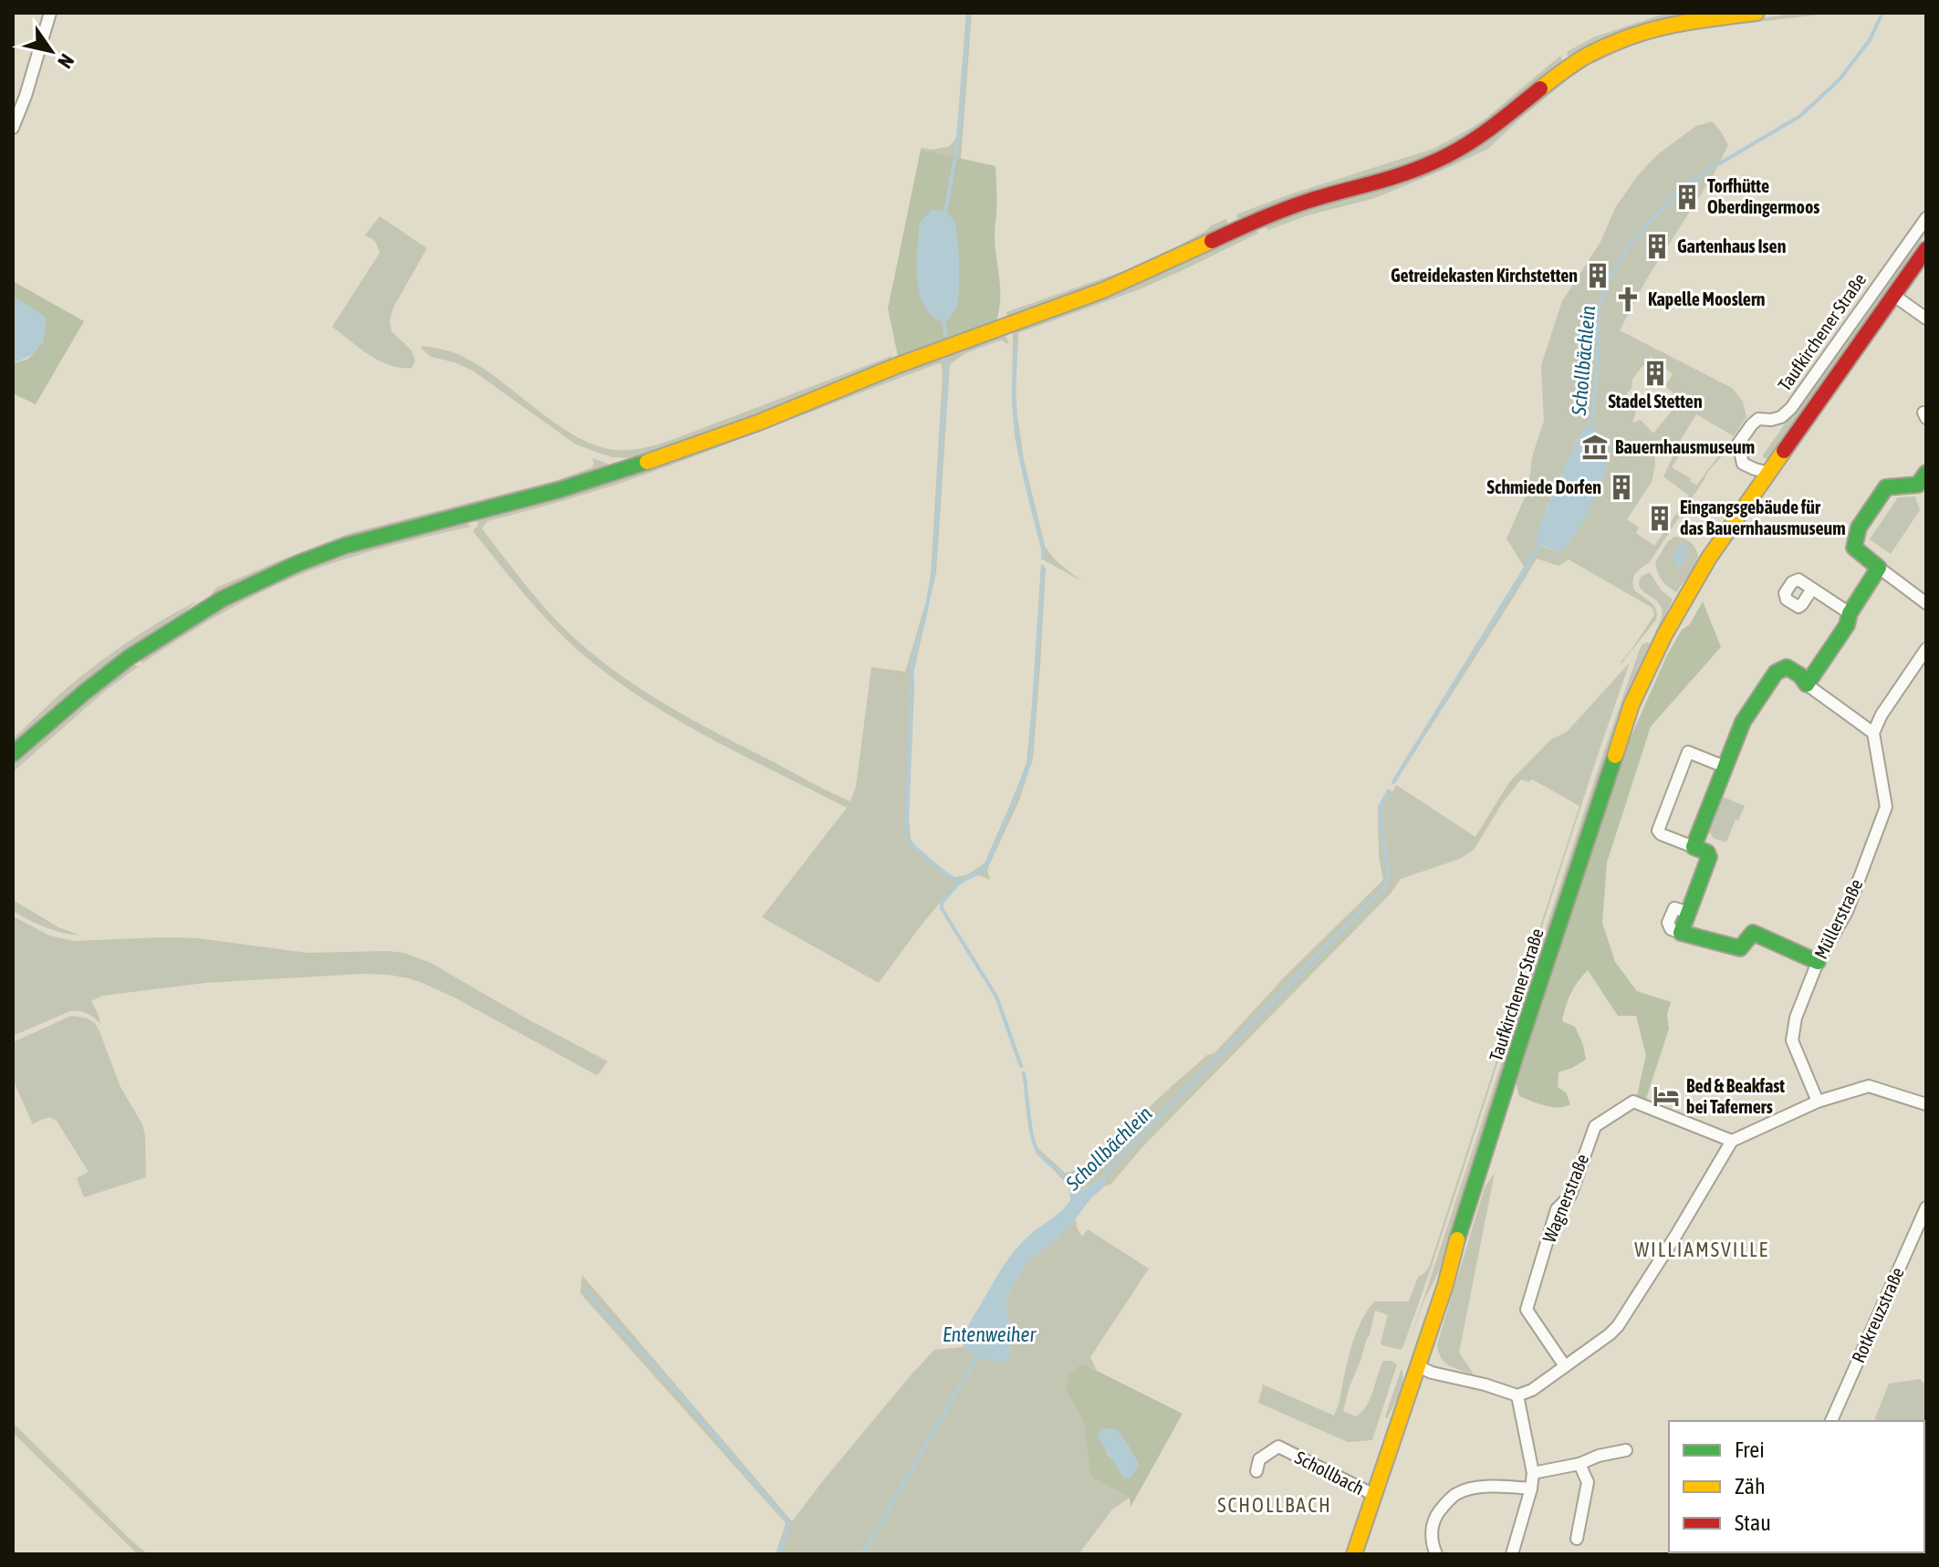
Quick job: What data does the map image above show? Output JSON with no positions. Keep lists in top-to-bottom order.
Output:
{
  "streets": {
    "main road": ["Taufkirchener Straße"],
    "street": [
      "Müllerstraße",
      "Wagnerstraße",
      "Rotkreuzstraße",
      "Schollbach"
    ]
  },
  "crossings": [
    ["Taufkirchener Straße", "Schollbach"]
  ],
  "districts": ["WILLIAMSVILLE", "SCHOLLBACH"],
  "water": ["Schollbächlein", "Entenweiher"],
  "places": {
    "building": [
      "Torfhütte Oberdingermoos",
      "Gartenhaus Isen",
      "Getreidekasten Kirchstetten",
      "Stadel Stetten",
      "Schmiede Dorfen",
      "Eingangsgebäude für das Bauernhausmuseum"
    ],
    "church": ["Kapelle Mooslern"],
    "museum": ["Bauernhausmuseum"],
    "hotel": ["Bed & Beakfast bei Taferners"]
  },
  "legend": ["Frei", "Zäh", "Stau"],
  "north": "bottom right"
}
